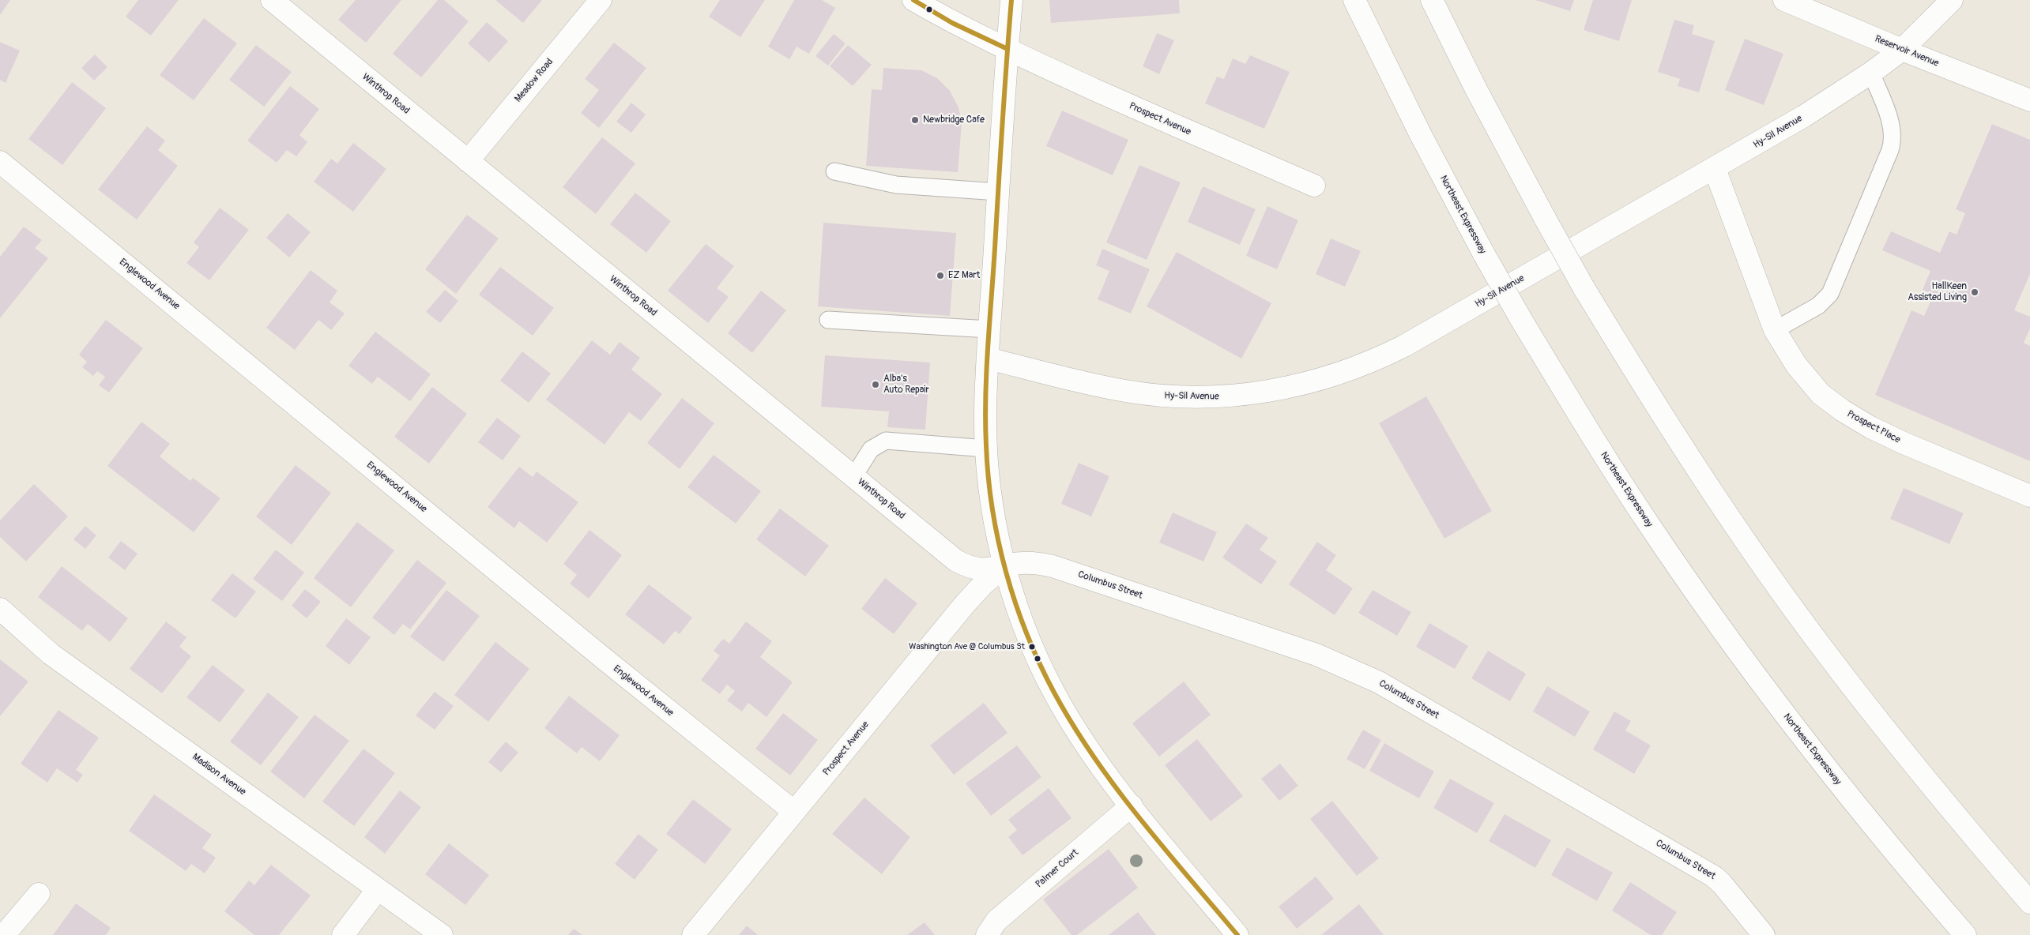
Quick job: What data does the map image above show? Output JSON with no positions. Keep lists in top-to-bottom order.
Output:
{
  "streets": {
    "main road": [
      "Reservoir Avenue",
      "Meadow Road",
      "Winthrop Road",
      "Prospect Avenue",
      "Hy-Sil Avenue",
      "Northeast Expressway",
      "Englewood Avenue",
      "Prospect Place",
      "Columbus Street",
      "Madison Avenue",
      "Palmer Court"
    ]
  },
  "crossings": [
    ["Reservoir Avenue", "Hy-Sil Avenue"],
    ["Meadow Road", "Winthrop Road"],
    ["Winthrop Road", "Prospect Avenue"],
    ["Winthrop Road", "Columbus Street"],
    ["Prospect Avenue", "Englewood Avenue"],
    ["Prospect Avenue", "Columbus Street"],
    ["Hy-Sil Avenue", "Prospect Place"]
  ],
  "places": [
    "Newbridge Cafe",
    "EZ Mart",
    "HallKeen Assisted Living",
    "Alba's Auto Repair",
    "Washington Ave @ Columbus St"
  ]
}
